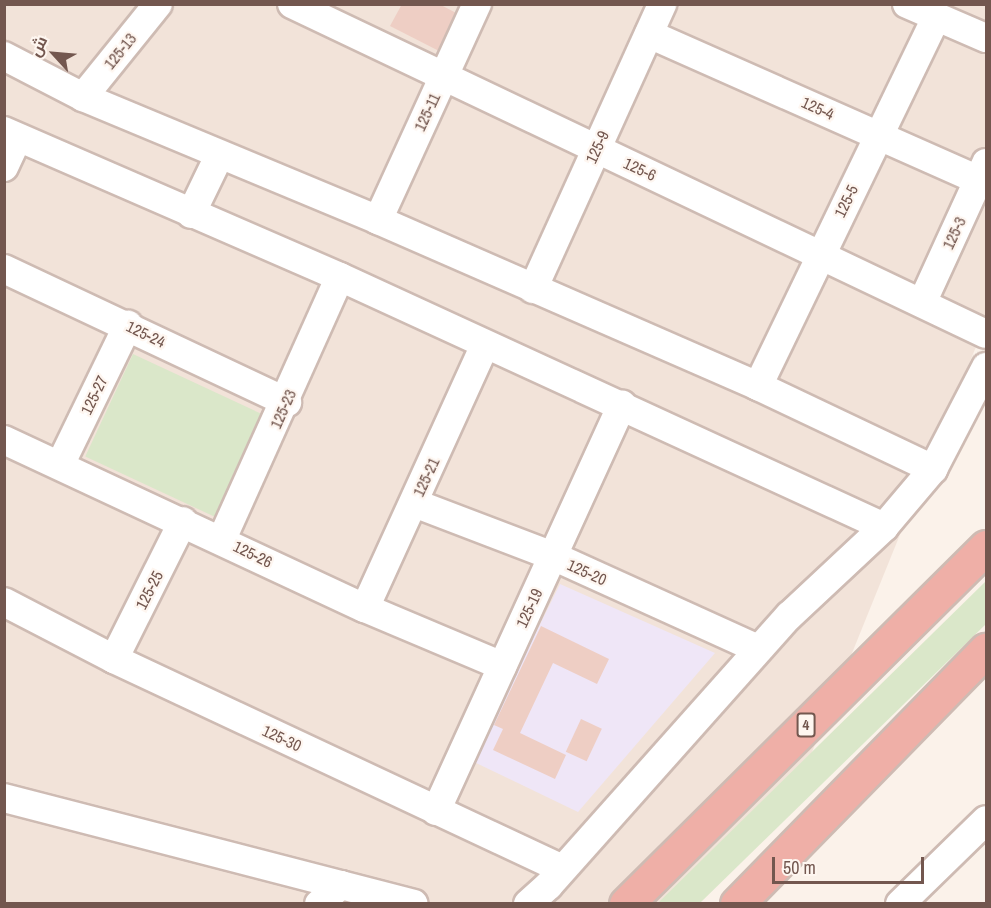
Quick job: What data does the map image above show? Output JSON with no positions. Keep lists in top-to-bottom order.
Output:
{
  "streets": {
    "highway": ["4"],
    "street": [
      "125-13",
      "125-4",
      "125-11",
      "125-9",
      "125-6",
      "125-5",
      "125-3",
      "125-24",
      "125-27",
      "125-23",
      "125-21",
      "125-26",
      "125-20",
      "125-25",
      "125-19",
      "125-30"
    ]
  },
  "crossings": [
    ["125-4", "125-9"],
    ["125-4", "125-5"],
    ["125-4", "125-3"],
    ["125-11", "125-6"],
    ["125-9", "125-6"],
    ["125-6", "125-5"],
    ["125-6", "125-3"],
    ["125-24", "125-27"],
    ["125-24", "125-23"],
    ["125-27", "125-26"],
    ["125-23", "125-26"],
    ["125-21", "125-26"],
    ["125-21", "125-20"],
    ["125-26", "125-25"],
    ["125-26", "125-19"],
    ["125-20", "125-19"],
    ["125-25", "125-30"],
    ["125-19", "125-30"]
  ],
  "scale_bar": "50 m",
  "north": "top left"
}
